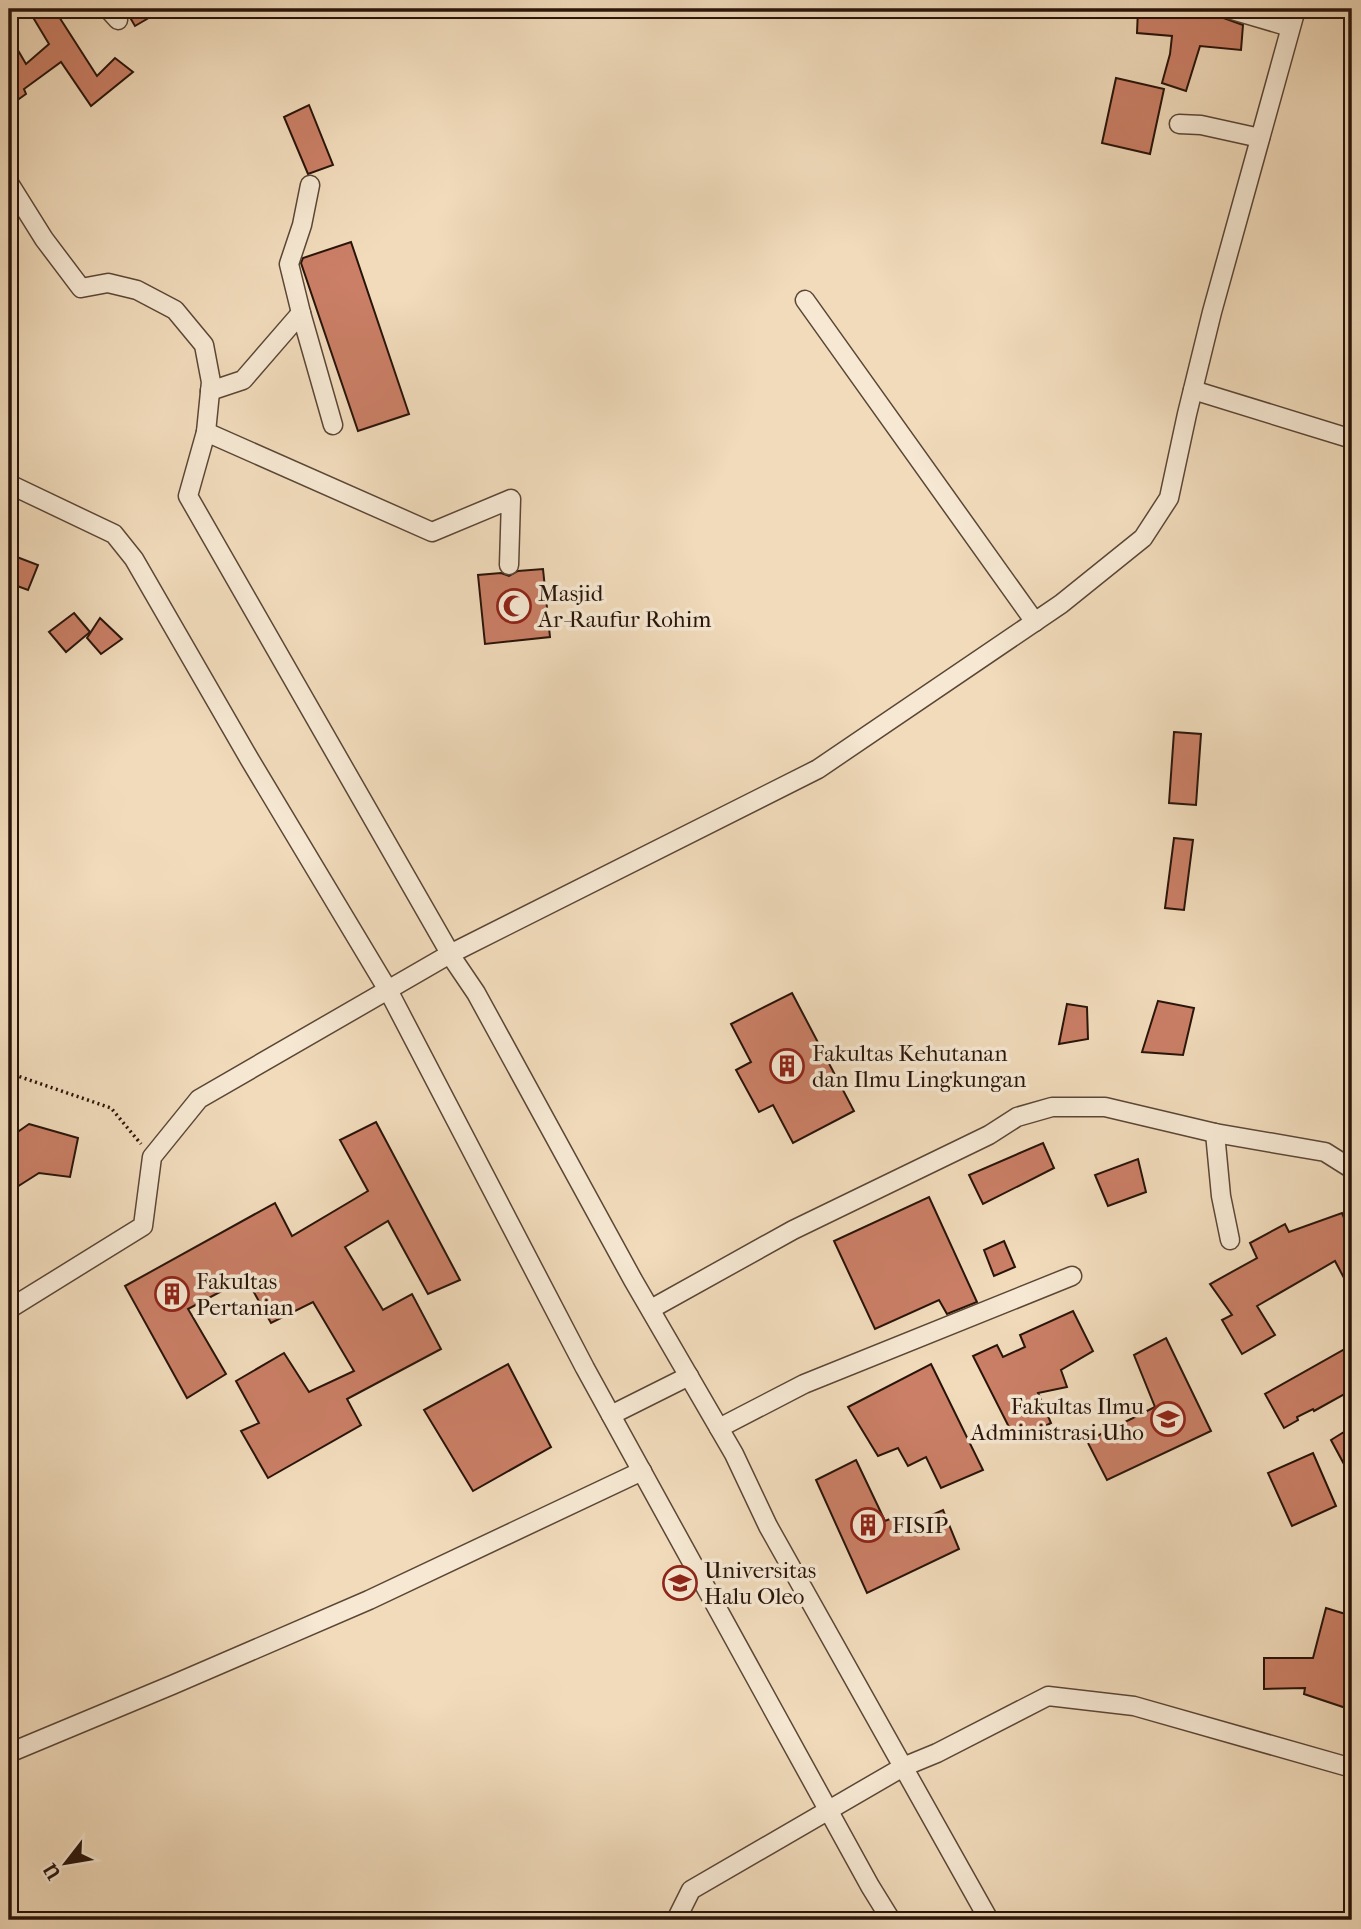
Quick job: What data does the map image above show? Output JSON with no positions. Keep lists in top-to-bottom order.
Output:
{
  "places": {
    "mosque": ["Masjid Ar-Raufur Rohim"],
    "building": ["Fakultas Kehutanan dan Ilmu Lingkungan", "Fakultas Pertanian", "FISIP"],
    "school or university": ["Fakultas Ilmu Administrasi Uho", "Universitas Halu Oleo"]
  },
  "north": "bottom left"
}
